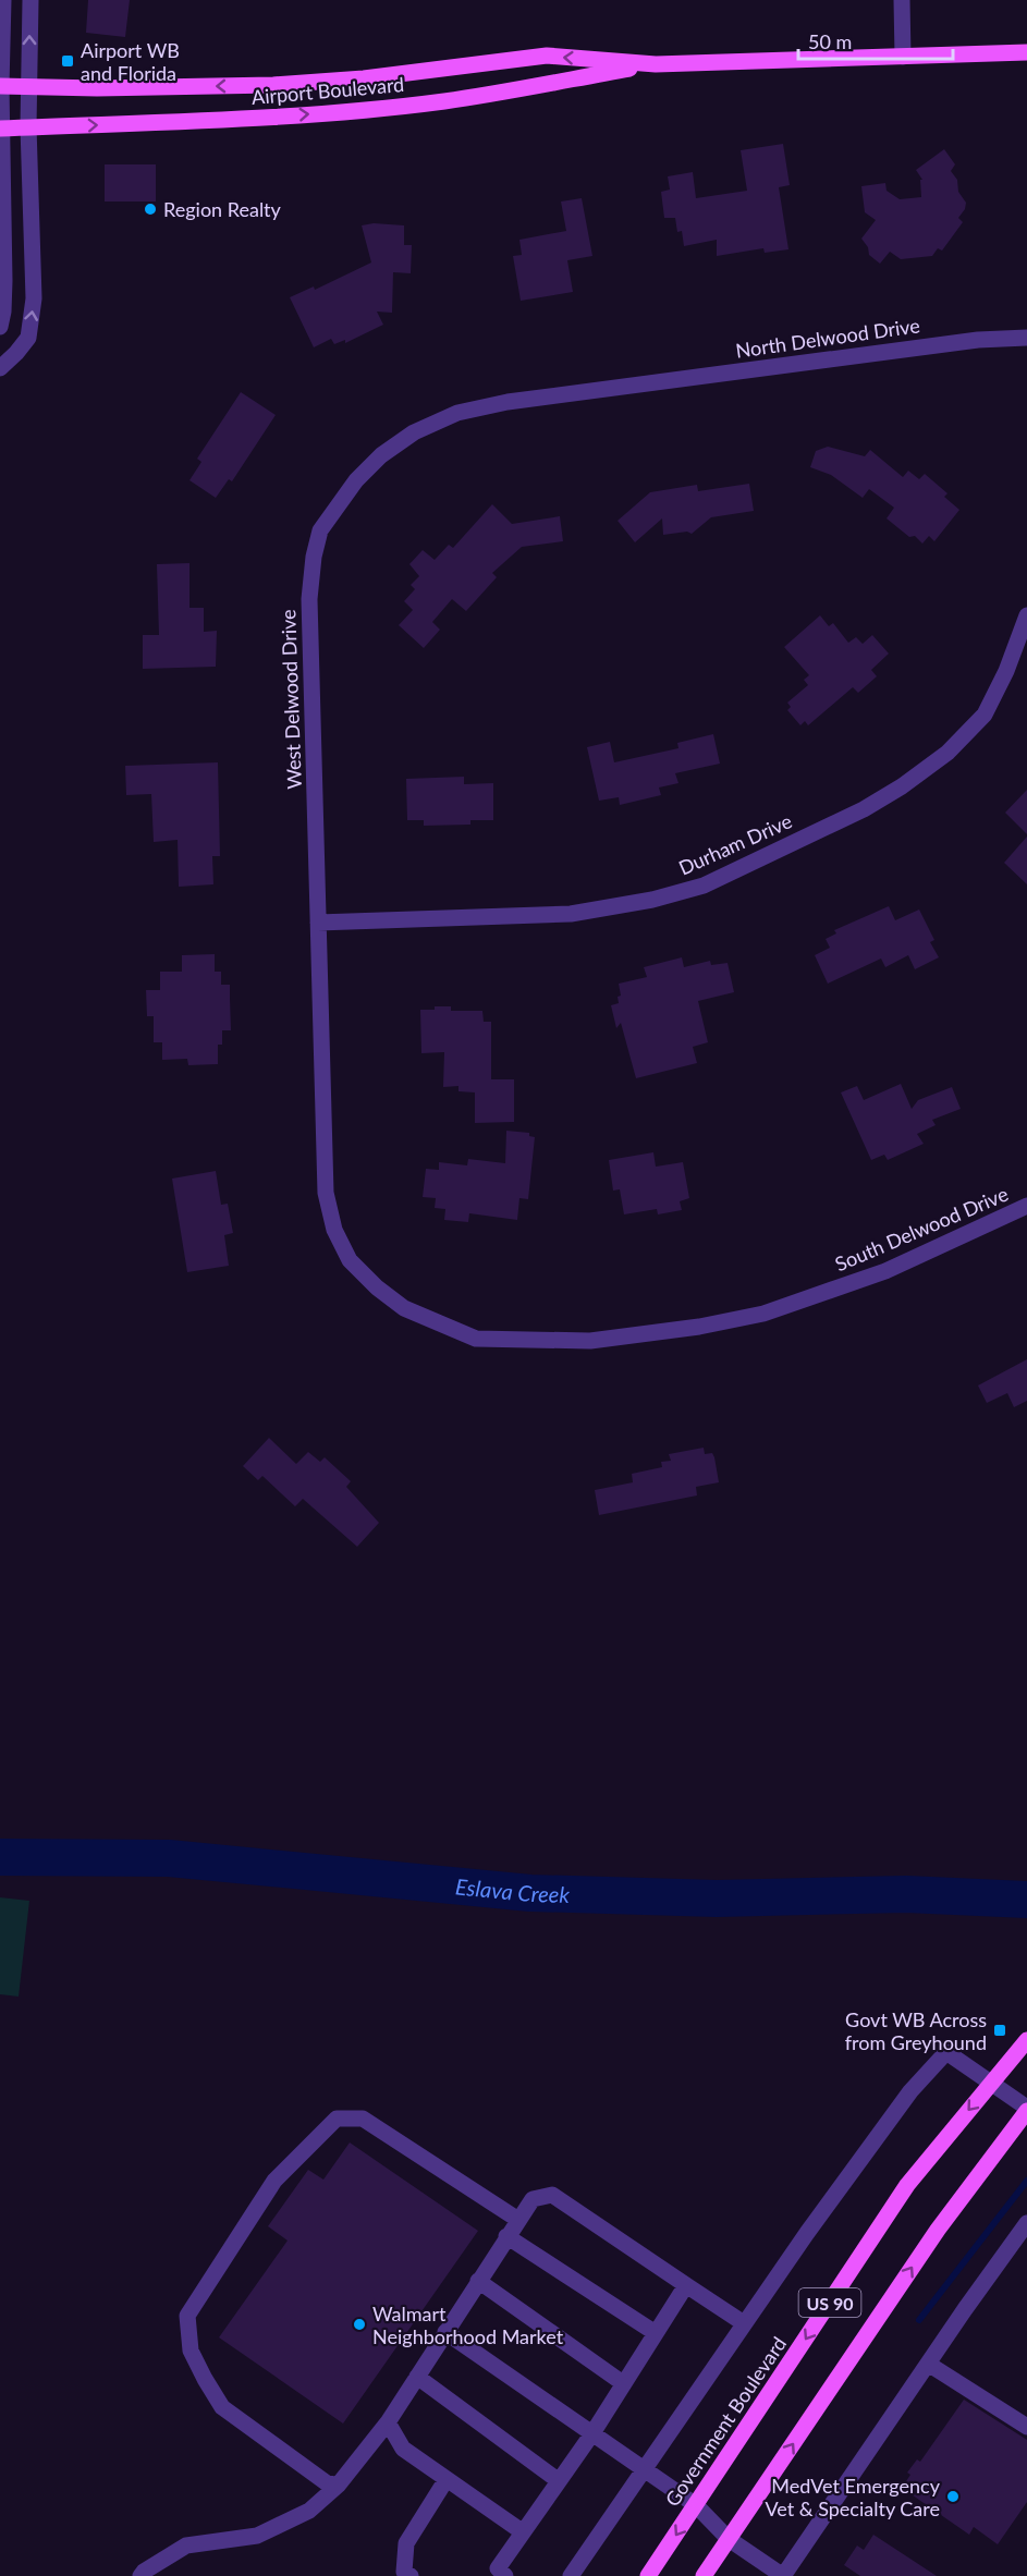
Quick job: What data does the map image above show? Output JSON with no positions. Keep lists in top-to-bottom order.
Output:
{
  "streets": {
    "main road": ["Airport Boulevard", "US 90", "Government Boulevard"],
    "street": [
      "North Delwood Drive",
      "West Delwood Drive",
      "Durham Drive",
      "South Delwood Drive"
    ]
  },
  "crossings": [
    ["North Delwood Drive", "West Delwood Drive"],
    ["West Delwood Drive", "Durham Drive"],
    ["West Delwood Drive", "South Delwood Drive"]
  ],
  "water": ["Eslava Creek"],
  "places": {
    "transit": ["Airport WB and Florida", "Govt WB Across from Greyhound"],
    "other": ["Region Realty", "Walmart Neighborhood Market", "MedVet Emergency Vet & Specialty Care"]
  },
  "scale_bar": "50 m"
}
